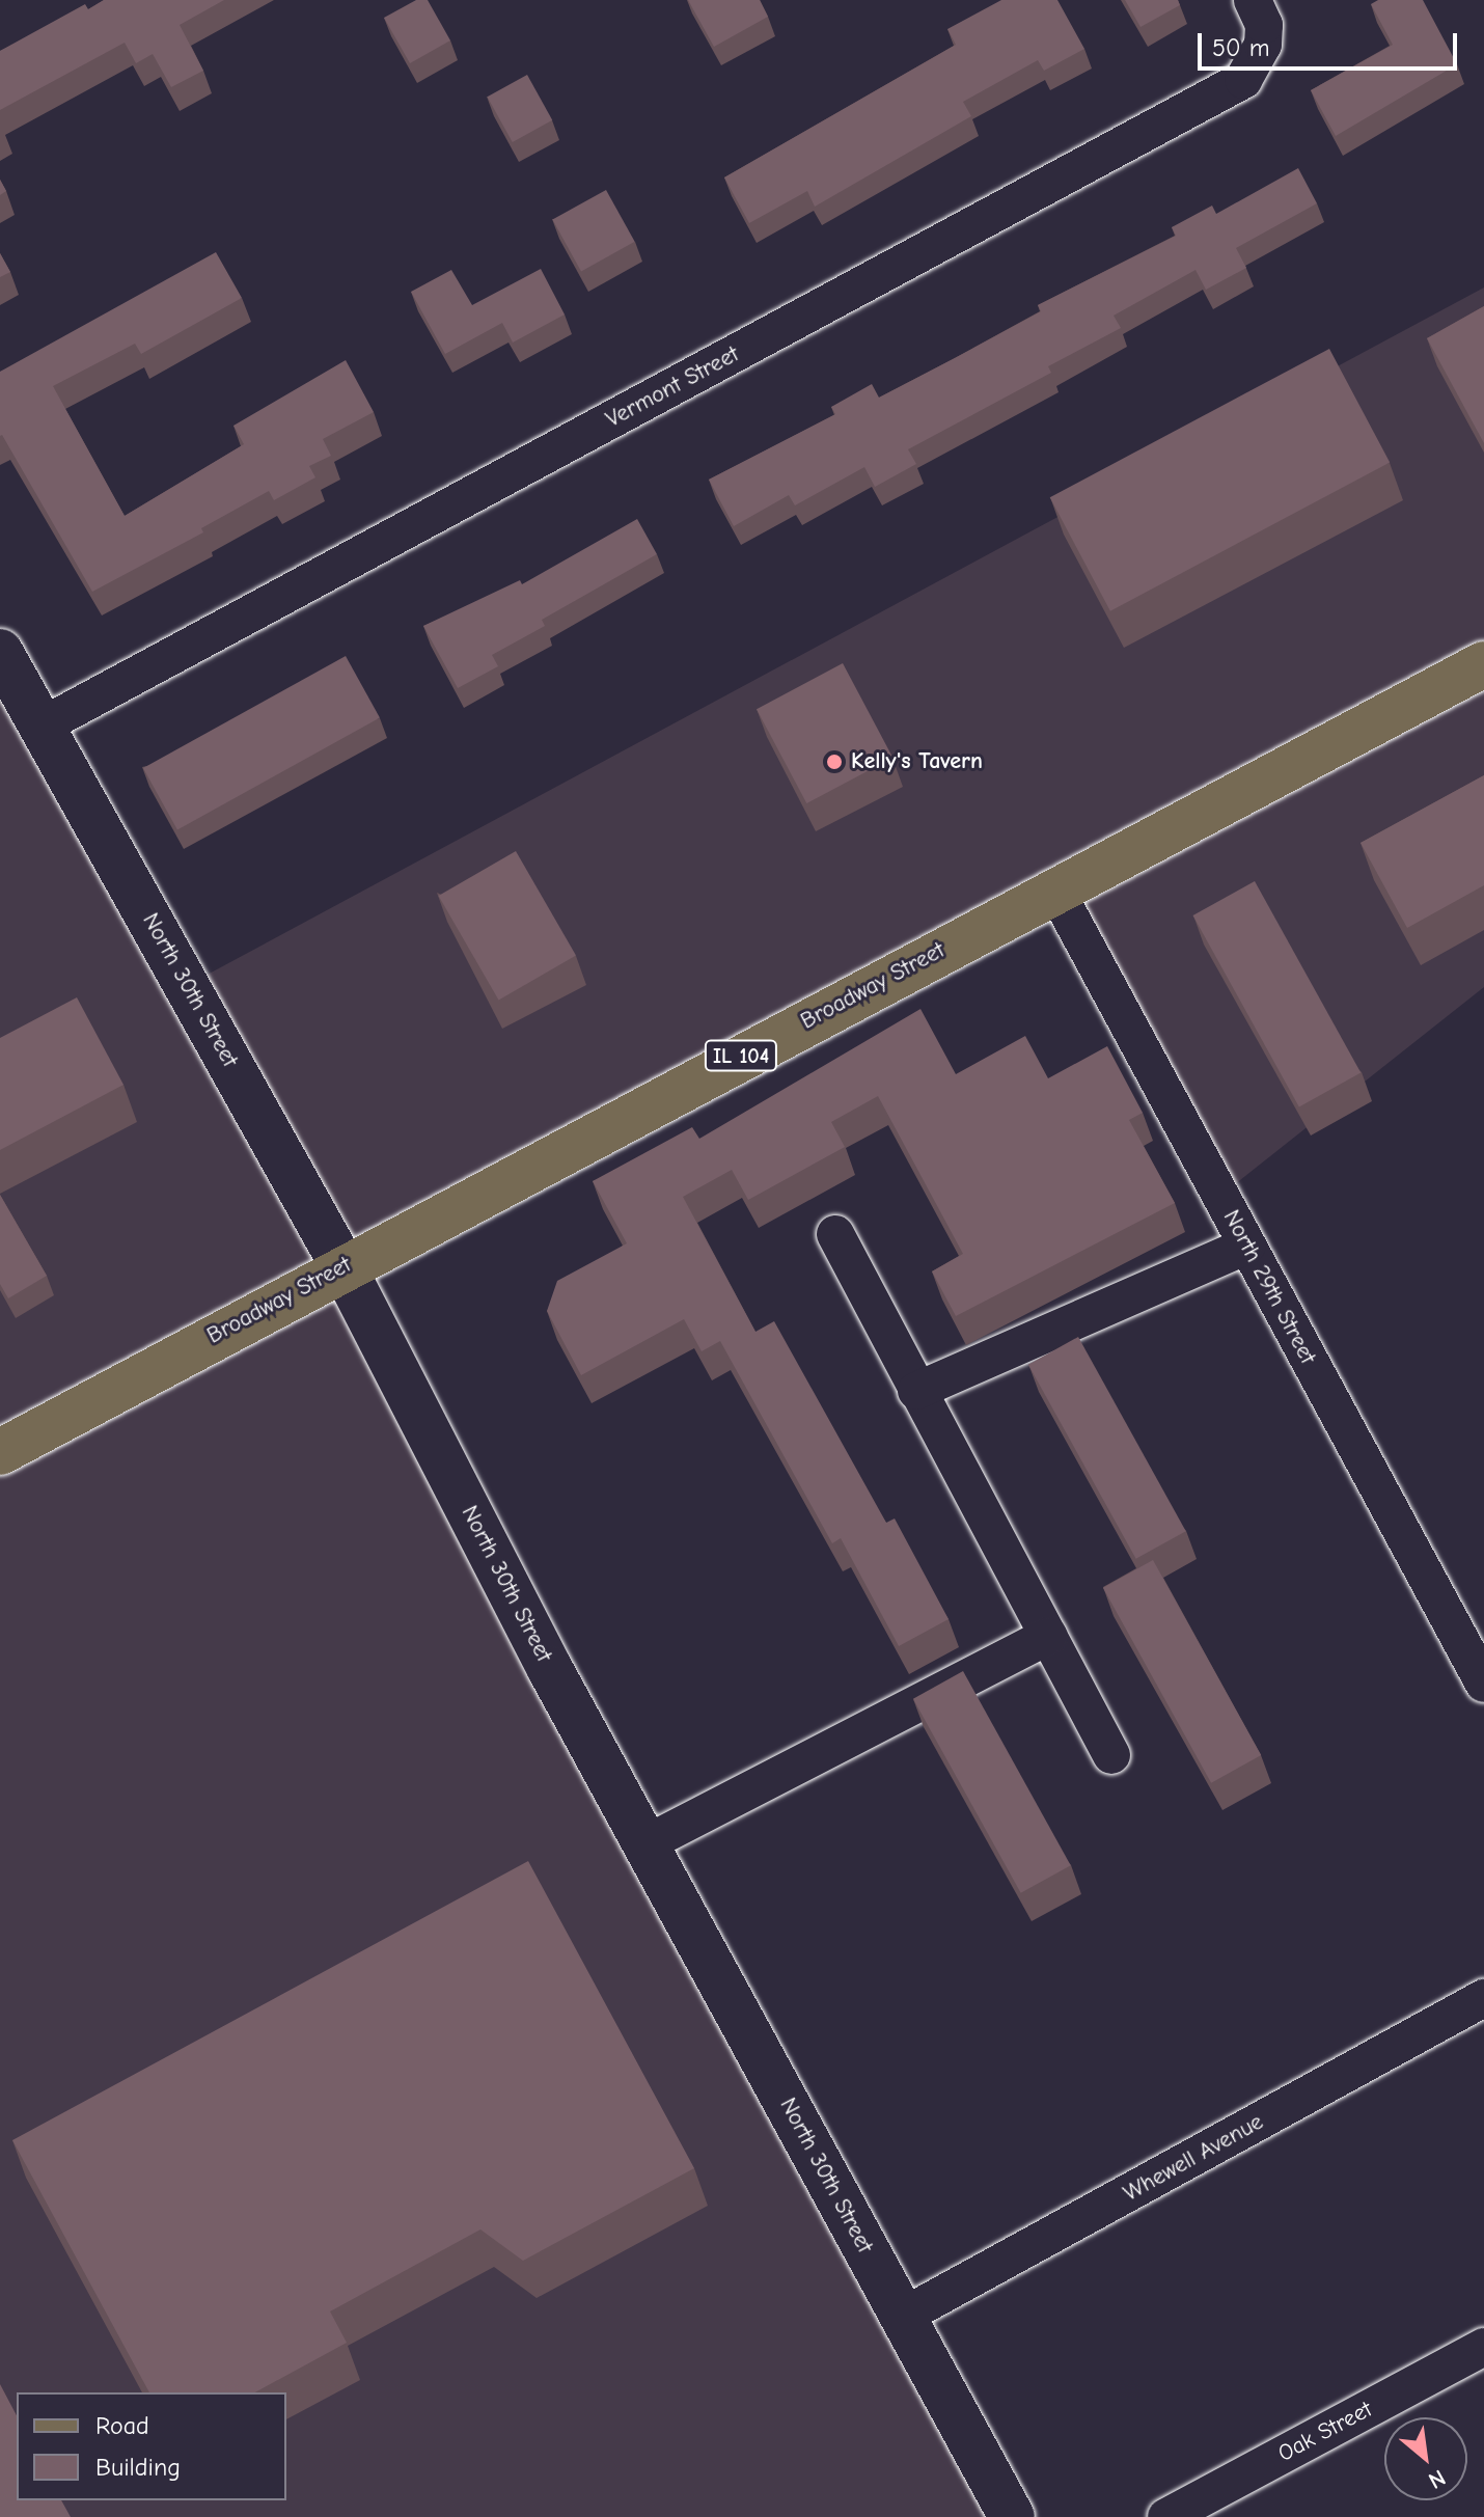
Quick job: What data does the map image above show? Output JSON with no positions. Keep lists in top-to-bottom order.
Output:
{
  "streets": {
    "main road": ["Broadway Street", "IL 104"],
    "street": [
      "Vermont Street",
      "North 30th Street",
      "North 29th Street",
      "Whewell Avenue",
      "Oak Street"
    ]
  },
  "crossings": [
    ["Vermont Street", "North 30th Street"],
    ["Broadway Street", "North 30th Street"],
    ["Broadway Street", "North 29th Street"],
    ["North 30th Street", "Whewell Avenue"]
  ],
  "places": ["Kelly's Tavern"],
  "legend": ["Road", "Building"],
  "scale_bar": "50 m",
  "north": "bottom right"
}
